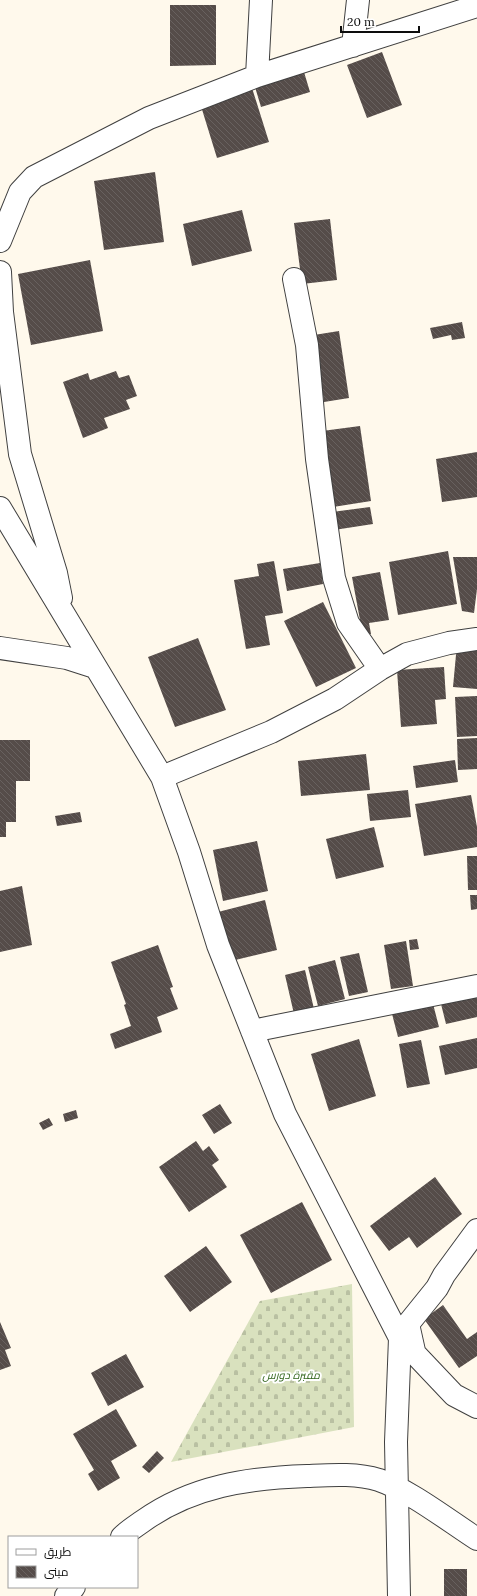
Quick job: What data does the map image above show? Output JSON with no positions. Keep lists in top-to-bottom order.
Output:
{
  "parks": ["مقبرة دورس"],
  "legend": ["طريق", "مبنى"],
  "scale_bar": "20 m"
}
